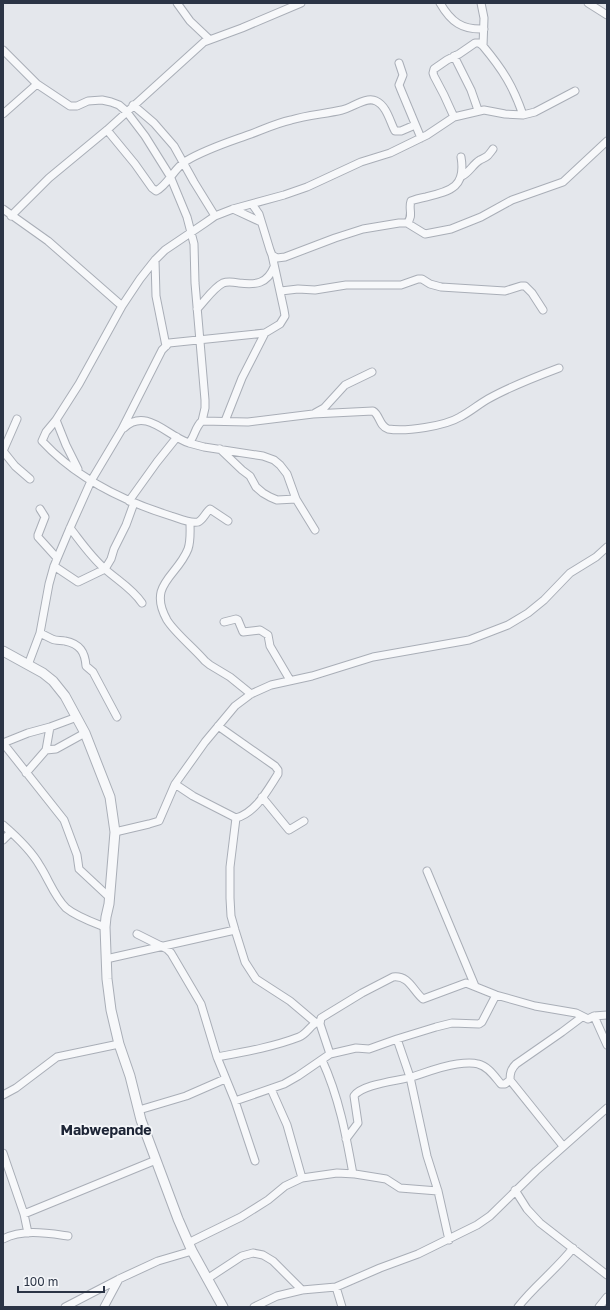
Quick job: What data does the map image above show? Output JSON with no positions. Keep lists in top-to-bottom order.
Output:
{
  "districts": ["Mabwepande"],
  "scale_bar": "100 m"
}
